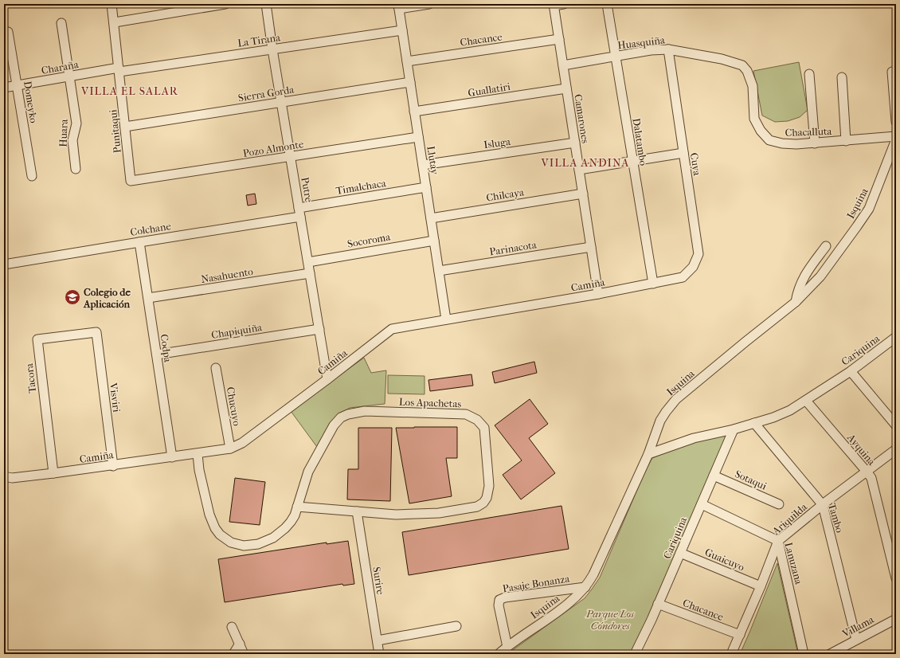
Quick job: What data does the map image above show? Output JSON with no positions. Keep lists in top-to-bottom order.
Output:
{
  "streets": {
    "street": [
      "Chacance",
      "La Tirana",
      "Huasquiña",
      "Charaña",
      "Guallatiri",
      "Sierra Gorda",
      "Domeyko",
      "Camarones",
      "Punitaqui",
      "Chacalluta",
      "Huara",
      "Dalatambo",
      "Isluga",
      "Pozo Almonte",
      "Llutay",
      "Cuya",
      "Timalchaca",
      "Putre",
      "Chilcaya",
      "Isquina",
      "Colchane",
      "Socoroma",
      "Parinacota",
      "Nasahuento",
      "Camiña",
      "Chapiquiña",
      "Codpa",
      "Cariquina",
      "Tacora",
      "Visviri",
      "Los Apachetas",
      "Chucuyo",
      "Ayquina",
      "Sotaqui",
      "Tambo",
      "Ariquilda",
      "Guaicuyo",
      "Lanuzana",
      "Surire",
      "Pasaje Bonanza",
      "Villama"
    ]
  },
  "crossings": [
    ["Chacance", "Camarones"],
    ["Chacance", "Llutay"],
    ["Chacance", "Cariquina"],
    ["Chacance", "Ariquilda"],
    ["La Tirana", "Charaña"],
    ["La Tirana", "Punitaqui"],
    ["La Tirana", "Llutay"],
    ["La Tirana", "Putre"],
    ["Huasquiña", "Camarones"],
    ["Huasquiña", "Chacalluta"],
    ["Huasquiña", "Dalatambo"],
    ["Huasquiña", "Cuya"],
    ["Charaña", "Domeyko"],
    ["Charaña", "Punitaqui"],
    ["Charaña", "Huara"],
    ["Guallatiri", "Camarones"],
    ["Guallatiri", "Llutay"],
    ["Sierra Gorda", "Punitaqui"],
    ["Sierra Gorda", "Llutay"],
    ["Sierra Gorda", "Putre"],
    ["Camarones", "Isluga"],
    ["Camarones", "Chilcaya"],
    ["Camarones", "Parinacota"],
    ["Camarones", "Camiña"],
    ["Punitaqui", "Pozo Almonte"],
    ["Dalatambo", "Camiña"],
    ["Isluga", "Llutay"],
    ["Pozo Almonte", "Llutay"],
    ["Pozo Almonte", "Putre"],
    ["Llutay", "Timalchaca"],
    ["Llutay", "Chilcaya"],
    ["Llutay", "Socoroma"],
    ["Llutay", "Parinacota"],
    ["Llutay", "Camiña"],
    ["Cuya", "Camiña"],
    ["Timalchaca", "Putre"],
    ["Timalchaca", "Colchane"],
    ["Putre", "Colchane"],
    ["Putre", "Socoroma"],
    ["Putre", "Nasahuento"],
    ["Putre", "Camiña"],
    ["Putre", "Chapiquiña"],
    ["Isquina", "Cariquina"],
    ["Isquina", "Pasaje Bonanza"],
    ["Colchane", "Codpa"],
    ["Nasahuento", "Codpa"],
    ["Camiña", "Codpa"],
    ["Camiña", "Tacora"],
    ["Camiña", "Visviri"],
    ["Camiña", "Los Apachetas"],
    ["Camiña", "Chucuyo"],
    ["Chapiquiña", "Codpa"],
    ["Cariquina", "Ayquina"],
    ["Cariquina", "Sotaqui"],
    ["Cariquina", "Tambo"],
    ["Cariquina", "Guaicuyo"],
    ["Cariquina", "Lanuzana"],
    ["Tacora", "Visviri"],
    ["Los Apachetas", "Surire"],
    ["Ayquina", "Ariquilda"],
    ["Tambo", "Ariquilda"],
    ["Tambo", "Villama"],
    ["Ariquilda", "Guaicuyo"],
    ["Ariquilda", "Lanuzana"]
  ],
  "districts": ["VILLA EL SALAR", "VILLA ANDINA"],
  "parks": ["Parque Los Cóndores"],
  "places": {
    "school or university": ["Colegio de Aplicación"]
  }
}
